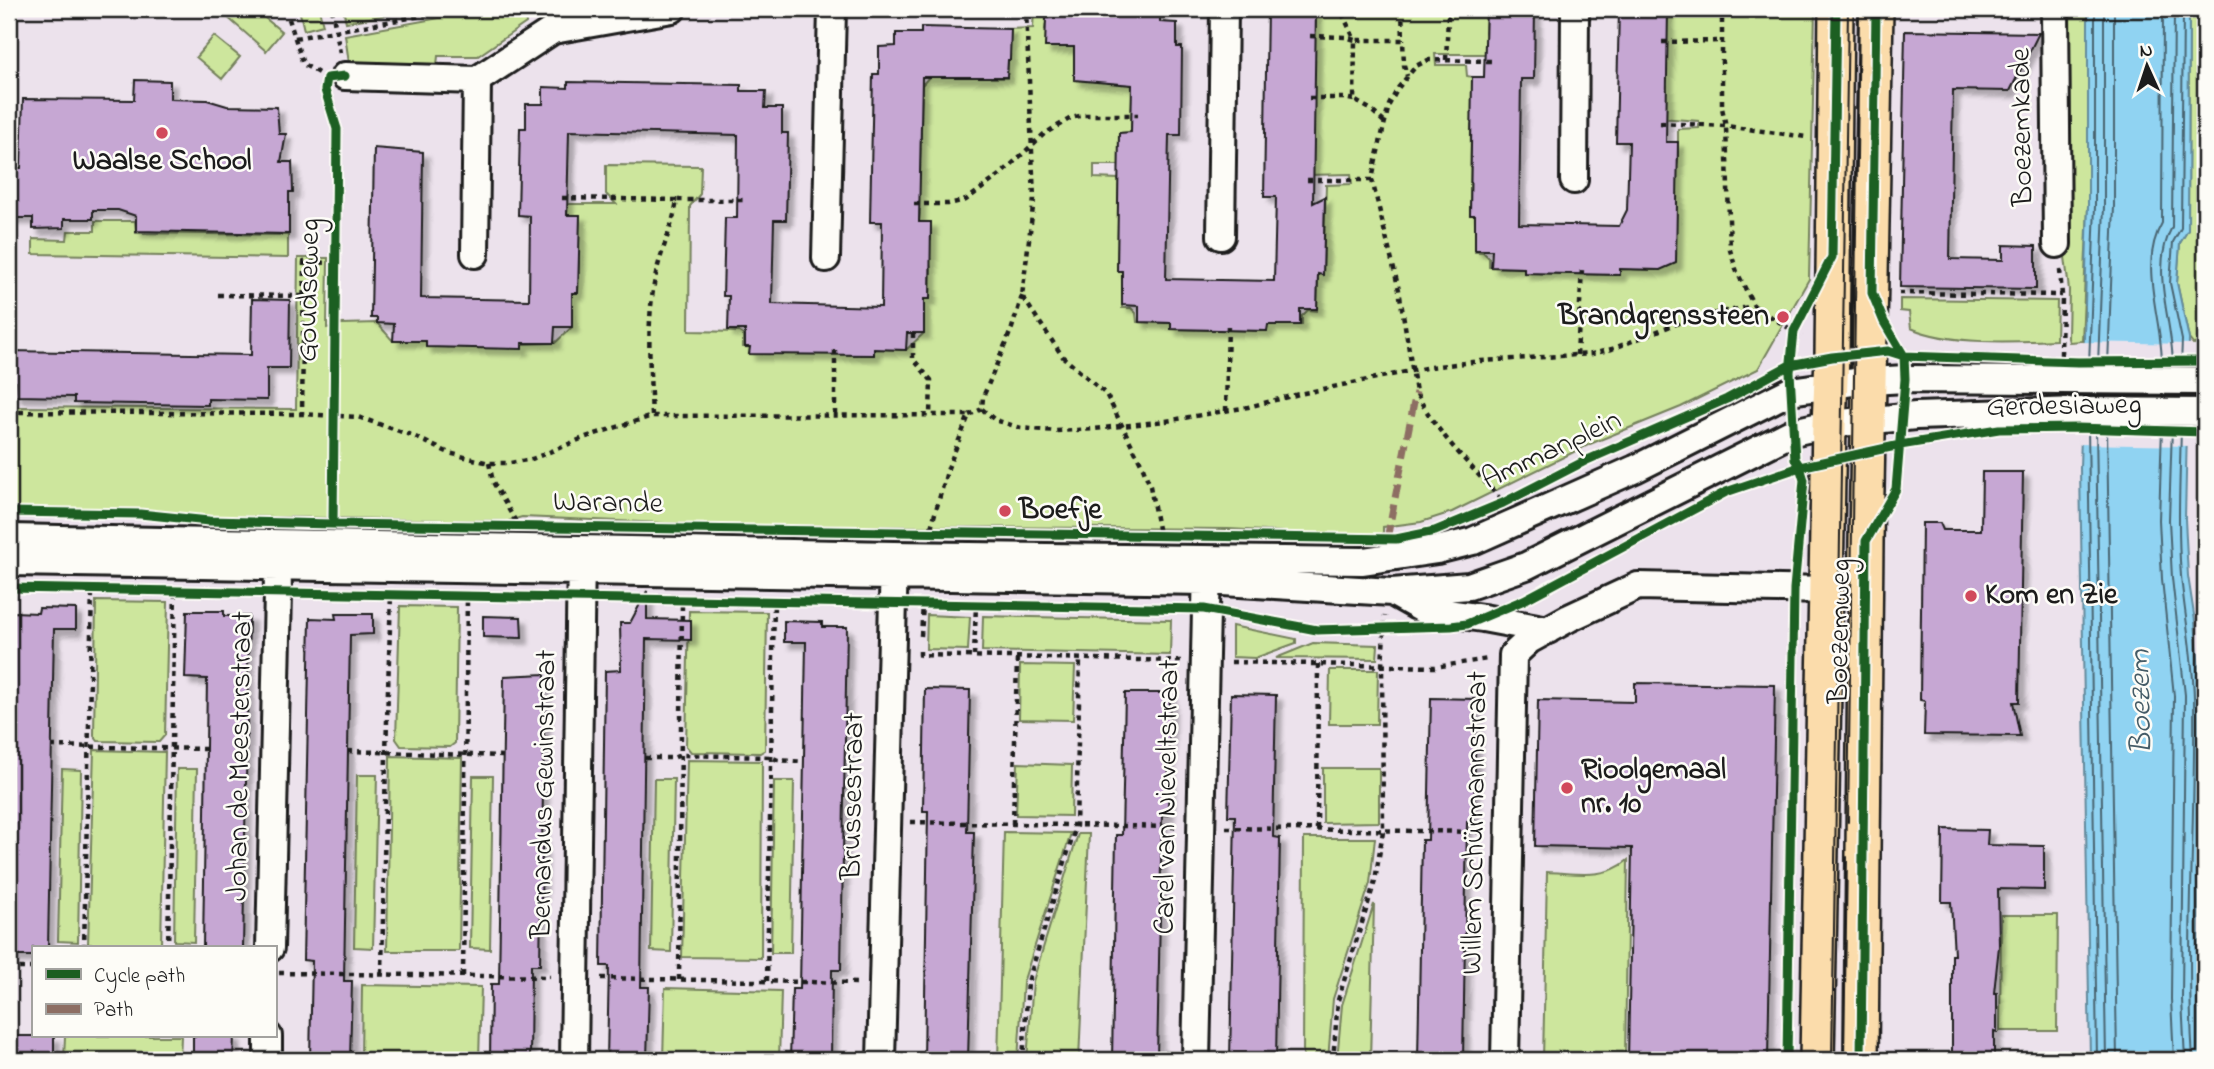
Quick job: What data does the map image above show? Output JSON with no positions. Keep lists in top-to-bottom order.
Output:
{
  "streets": {
    "main road": ["Boezemweg"],
    "street": [
      "Boezemkade",
      "Gerdesiaweg",
      "Ammanplein",
      "Warande",
      "Johan de Meesterstraat",
      "Bernardus Gewinstraat",
      "Brussestraat",
      "Carel van Nieveltstraat",
      "Willem Schürmannstraat"
    ],
    "cycle path": ["Goudseweg"]
  },
  "crossings": [
    ["Gerdesiaweg", "Ammanplein"],
    ["Gerdesiaweg", "Boezemweg"],
    ["Ammanplein", "Warande"],
    ["Ammanplein", "Boezemweg"],
    ["Ammanplein", "Carel van Nieveltstraat"],
    ["Warande", "Johan de Meesterstraat"],
    ["Warande", "Bernardus Gewinstraat"],
    ["Warande", "Brussestraat"],
    ["Warande", "Carel van Nieveltstraat"]
  ],
  "water": ["Boezem"],
  "places": [
    "Waalse School",
    "Brandgrenssteen",
    "Boefje",
    "Kom en Zie",
    "Rioolgemaal nr. 10"
  ],
  "legend": ["Cycle path", "Path"],
  "north": "top"
}
